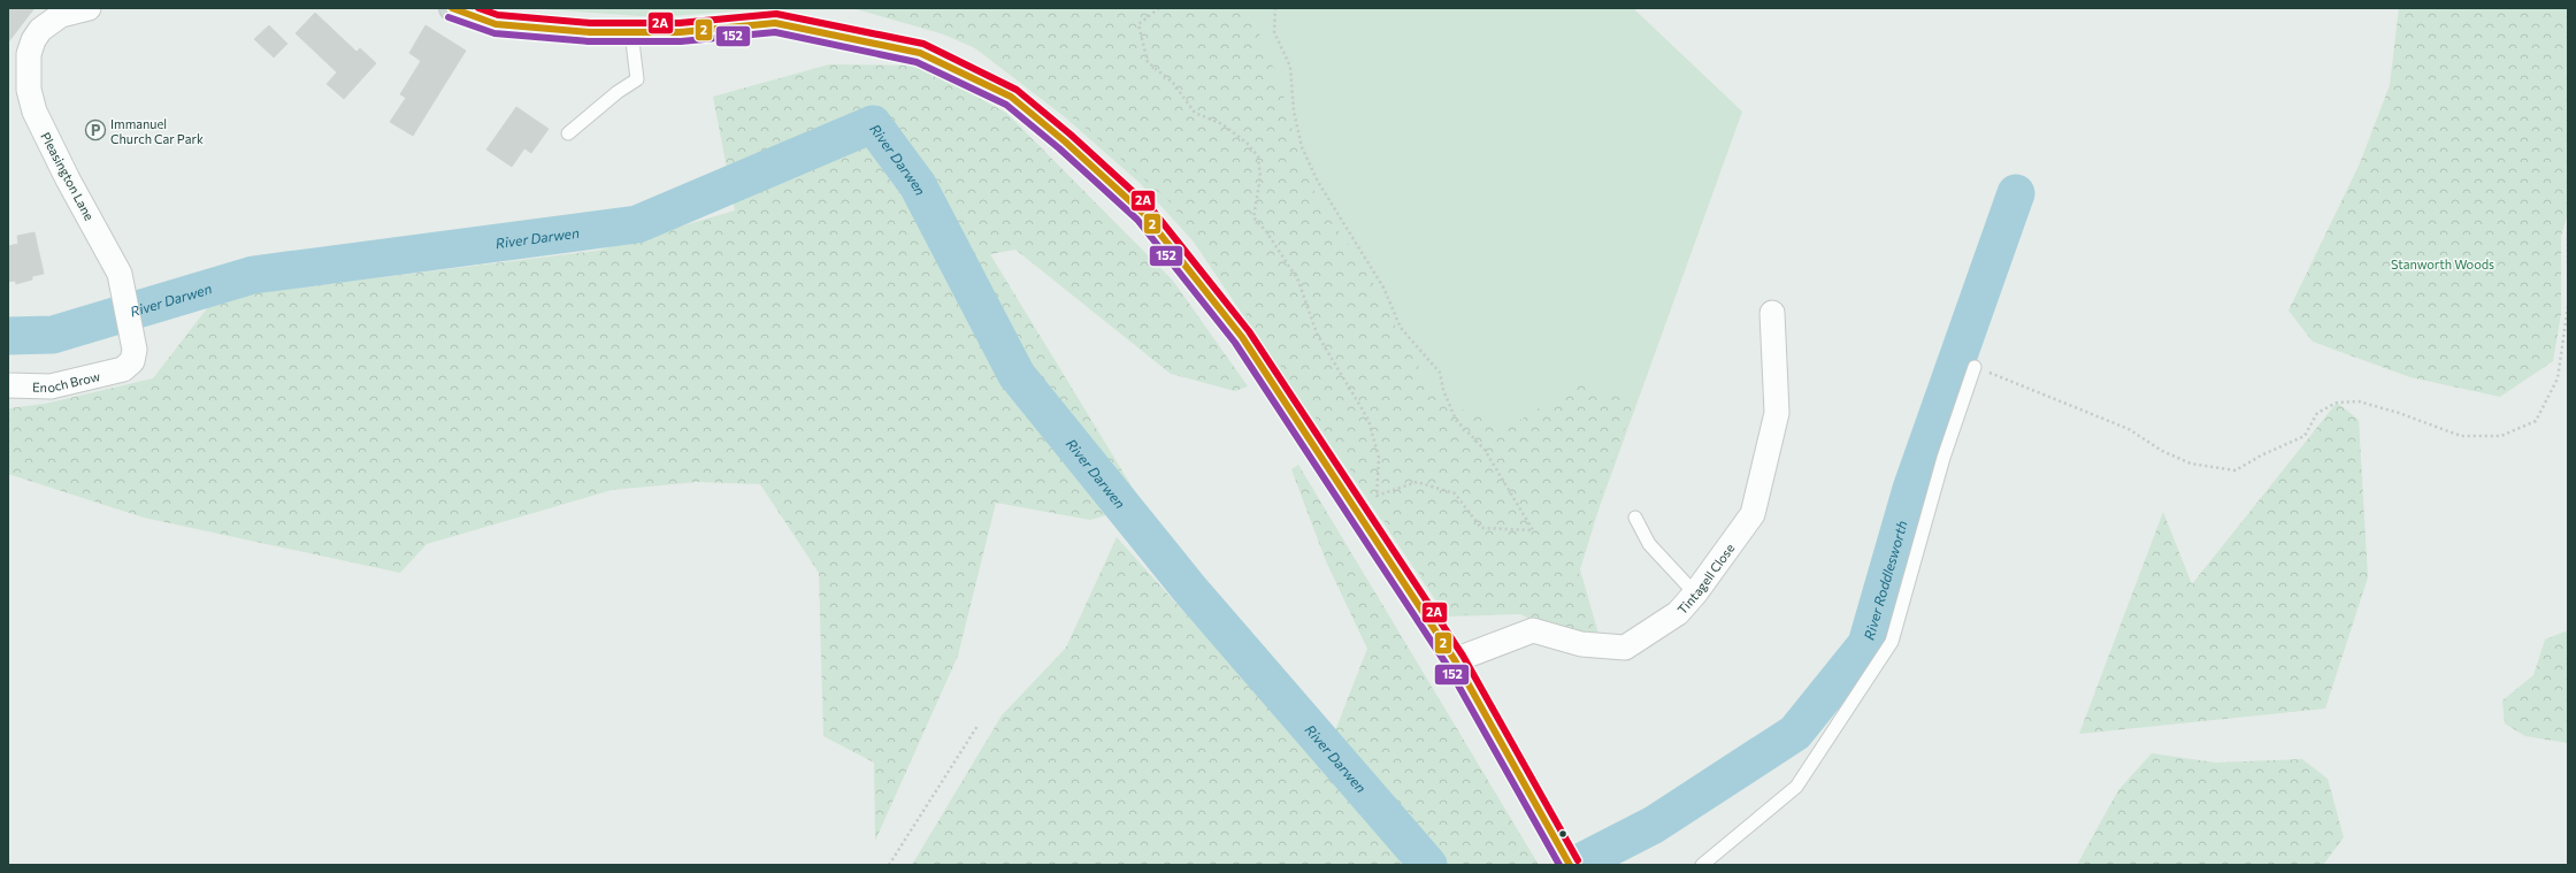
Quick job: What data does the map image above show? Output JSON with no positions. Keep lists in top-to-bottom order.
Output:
{
  "streets": {
    "street": ["Pleasington Lane", "Enoch Brow", "Tintagell Close"]
  },
  "crossings": [
    ["Pleasington Lane", "Enoch Brow"]
  ],
  "water": ["River Darwen", "River Roddlesworth"],
  "parks": ["Stanworth Woods"],
  "places": {
    "parking": ["Immanuel Church Car Park"]
  },
  "lines": ["transit line 2", "transit line 2A", "transit line 152"]
}
